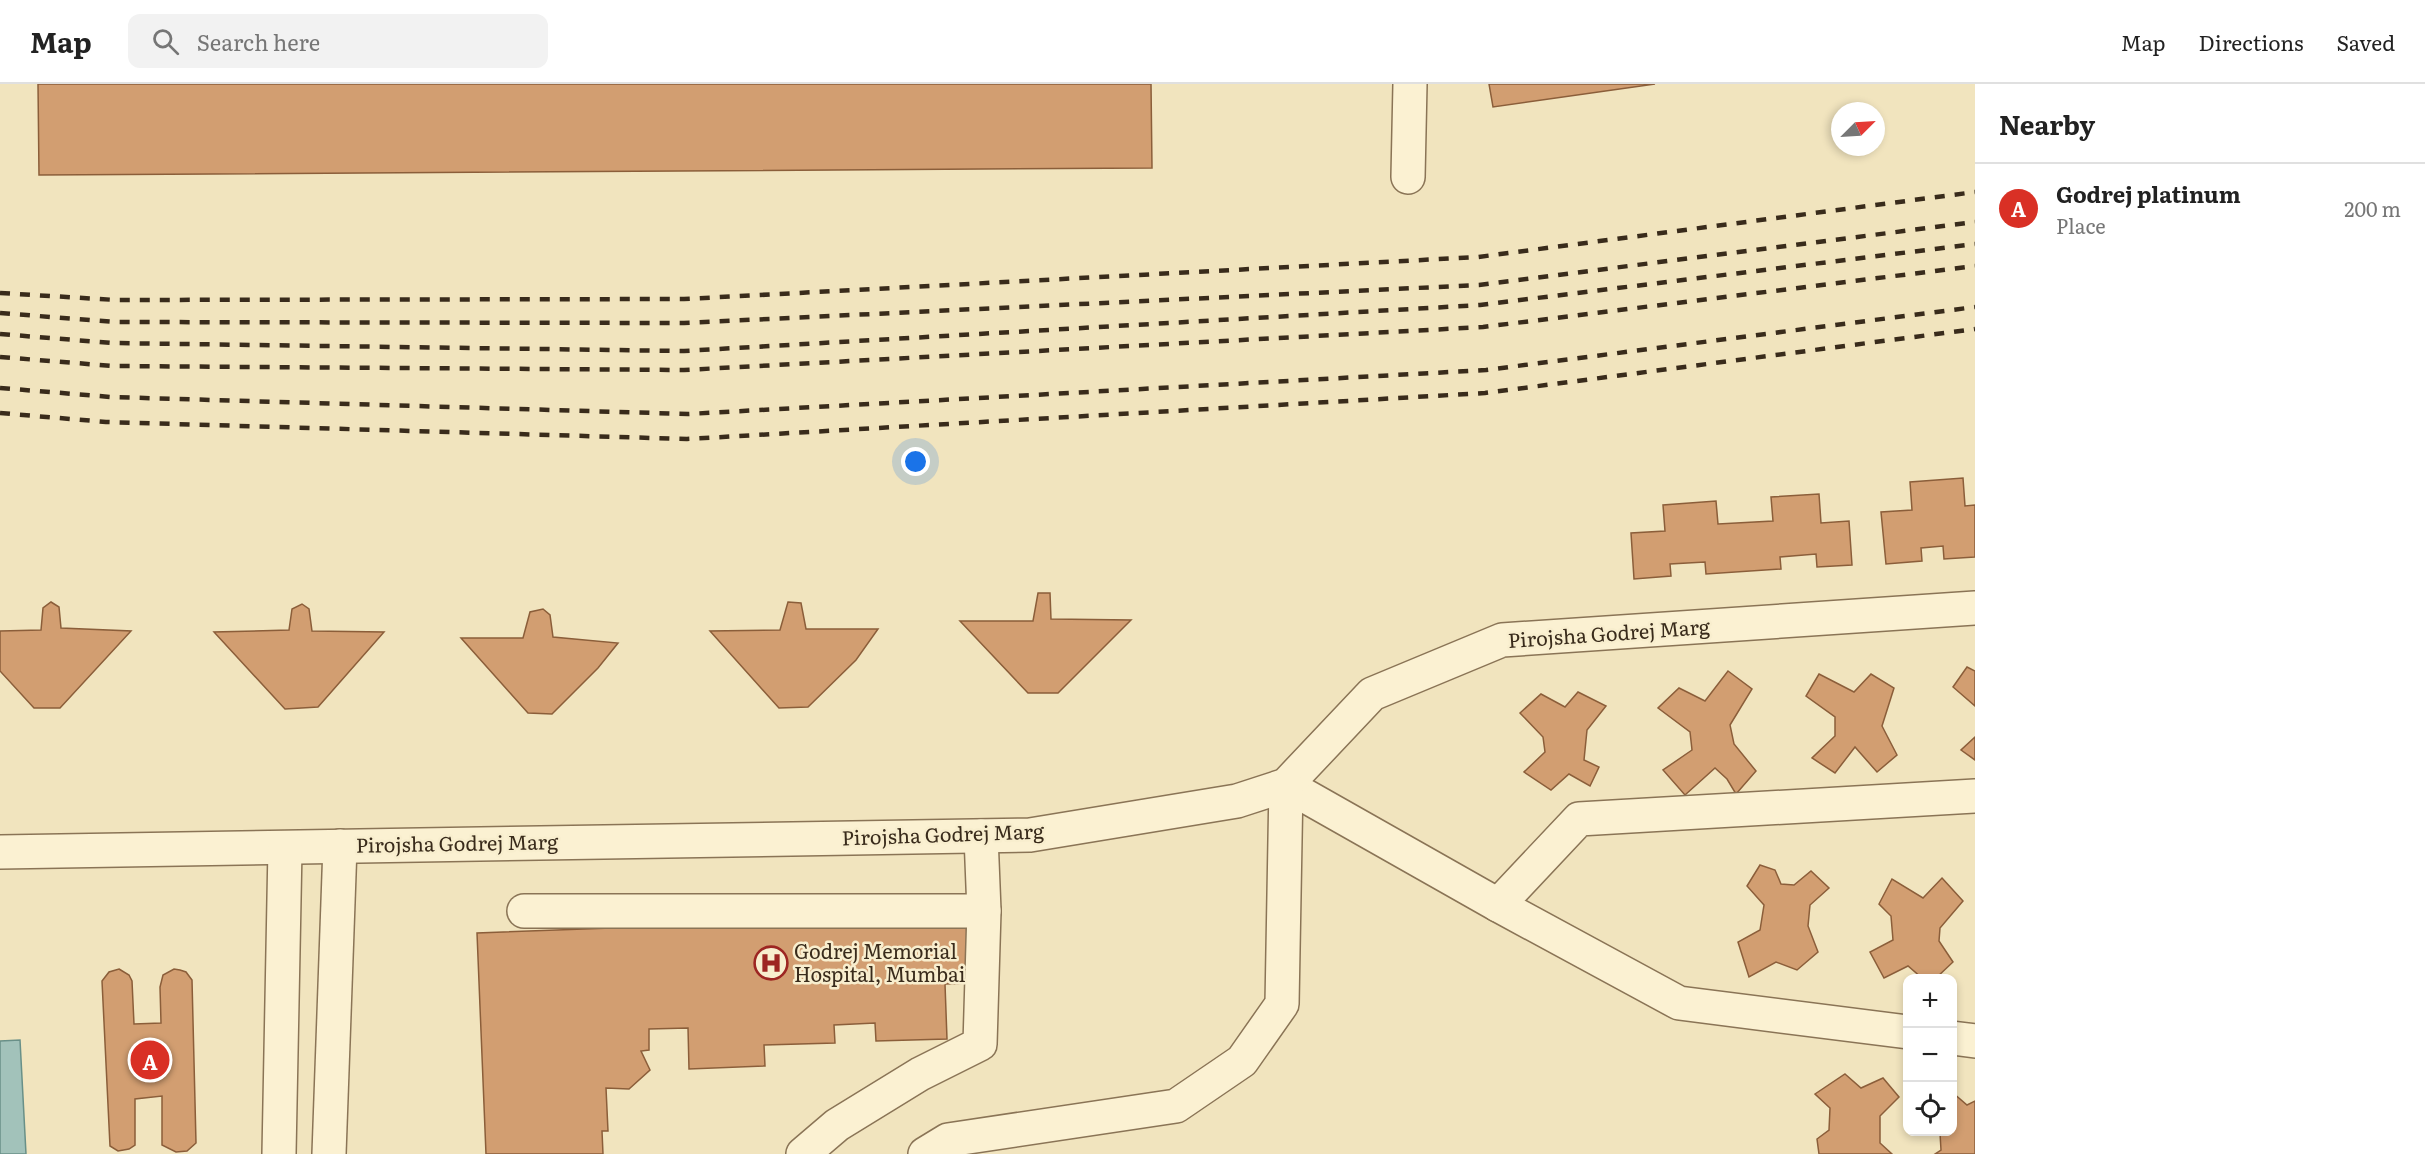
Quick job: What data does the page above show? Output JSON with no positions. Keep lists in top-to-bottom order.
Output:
{
  "streets": {
    "street": ["Pirojsha Godrej Marg"]
  },
  "places": {
    "hospital": ["Godrej Memorial Hospital, Mumbai"]
  },
  "north": "top right",
  "page": {
    "header": "Map",
    "search": "Search here",
    "nav": ["Map", "Directions", "Saved"],
    "heading": "Nearby",
    "list": [
      {
        "mark": "A",
        "name": "Godrej platinum",
        "note": "Place",
        "value": "200 m"
      }
    ],
    "map_buttons": ["+", "−"],
    "pins": "A"
  }
}
